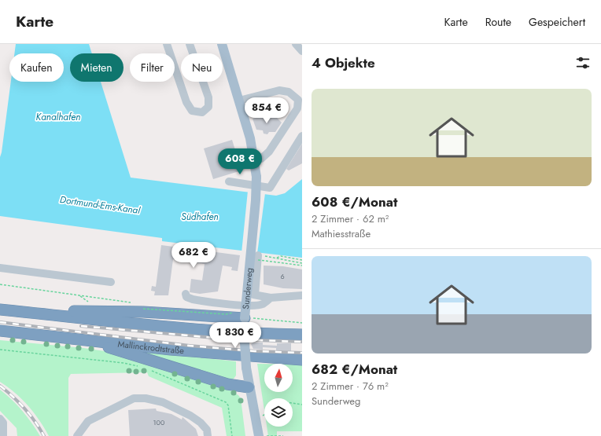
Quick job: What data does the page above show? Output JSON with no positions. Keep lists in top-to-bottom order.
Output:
{
  "streets": {
    "highway": ["Mallinckrodtstraße"],
    "main road": ["Sunderweg"]
  },
  "water": ["Kanalhafen", "Dortmund-Ems-Kanal", "Südhafen"],
  "house_numbers": ["6", "100"],
  "north": "top",
  "page": {
    "header": "Karte",
    "nav": ["Karte", "Route", "Gespeichert"],
    "heading": "4 Objekte",
    "chip": [
      "Kaufen",
      "Mieten",
      "Filter",
      "Neu"
    ],
    "list": [
      {
        "name": "608 €/Monat",
        "note": "2 Zimmer · 62 m² · Mathiesstraße"
      },
      {
        "name": "682 €/Monat",
        "note": "2 Zimmer · 76 m² · Sunderweg"
      }
    ],
    "price": [
      "854 €",
      "608 €",
      "682 €",
      "1 830 €"
    ]
  }
}
